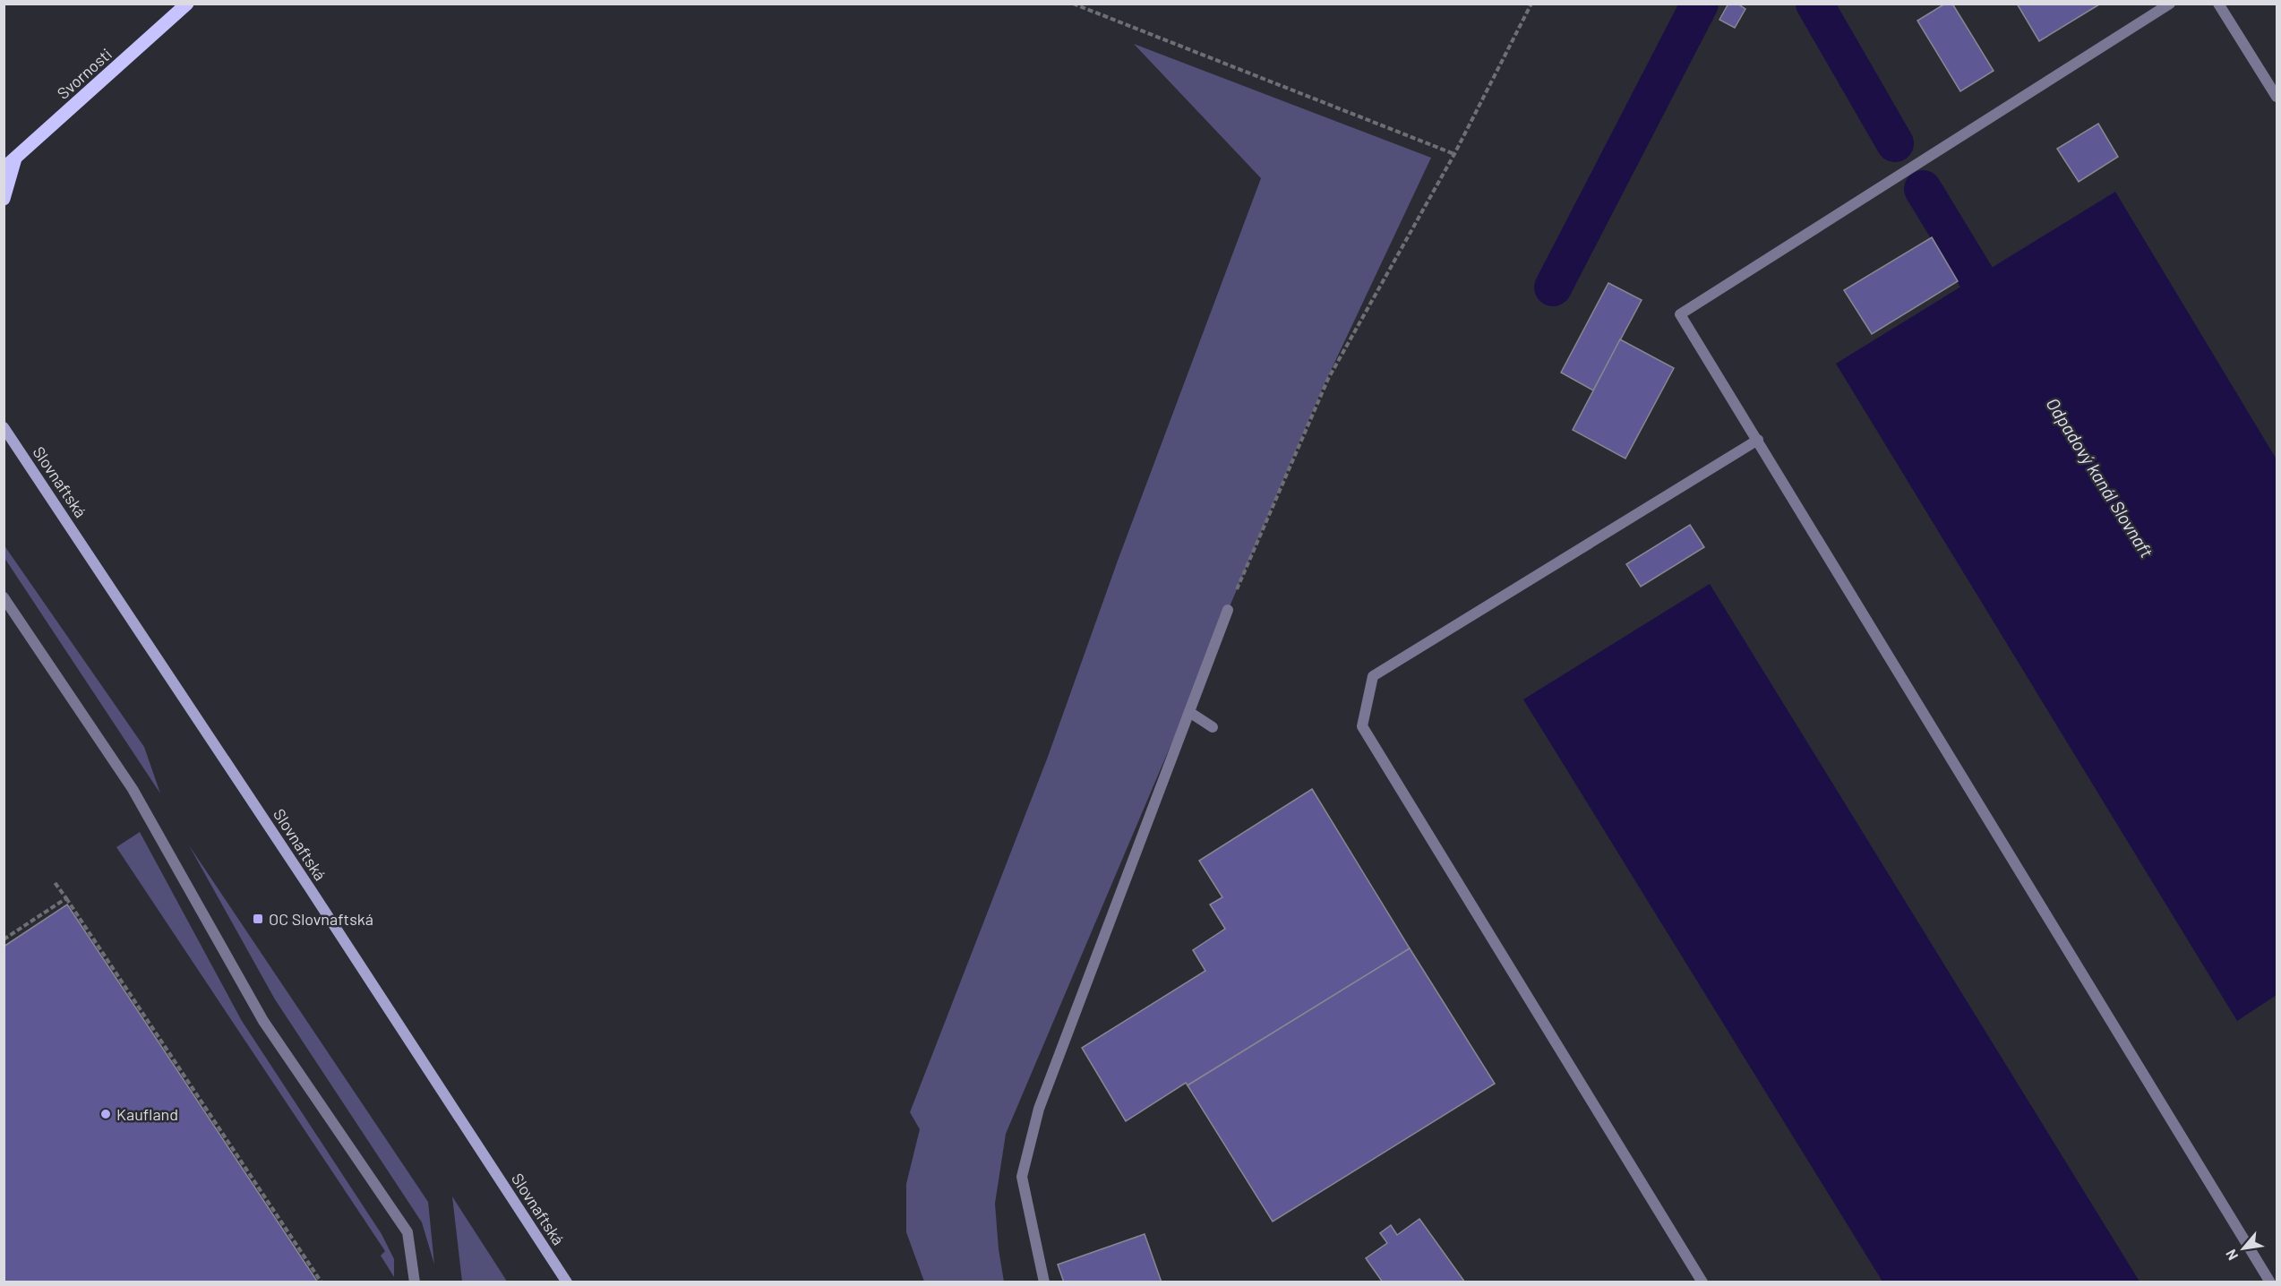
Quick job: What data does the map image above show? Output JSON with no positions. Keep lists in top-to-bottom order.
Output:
{
  "streets": {
    "main road": ["Svornosti", "Slovnaftská"]
  },
  "water": ["Odpadový kanál Slovnaft"],
  "places": {
    "transit": ["OC Slovnaftská"],
    "other": ["Kaufland"]
  },
  "north": "bottom left"
}
